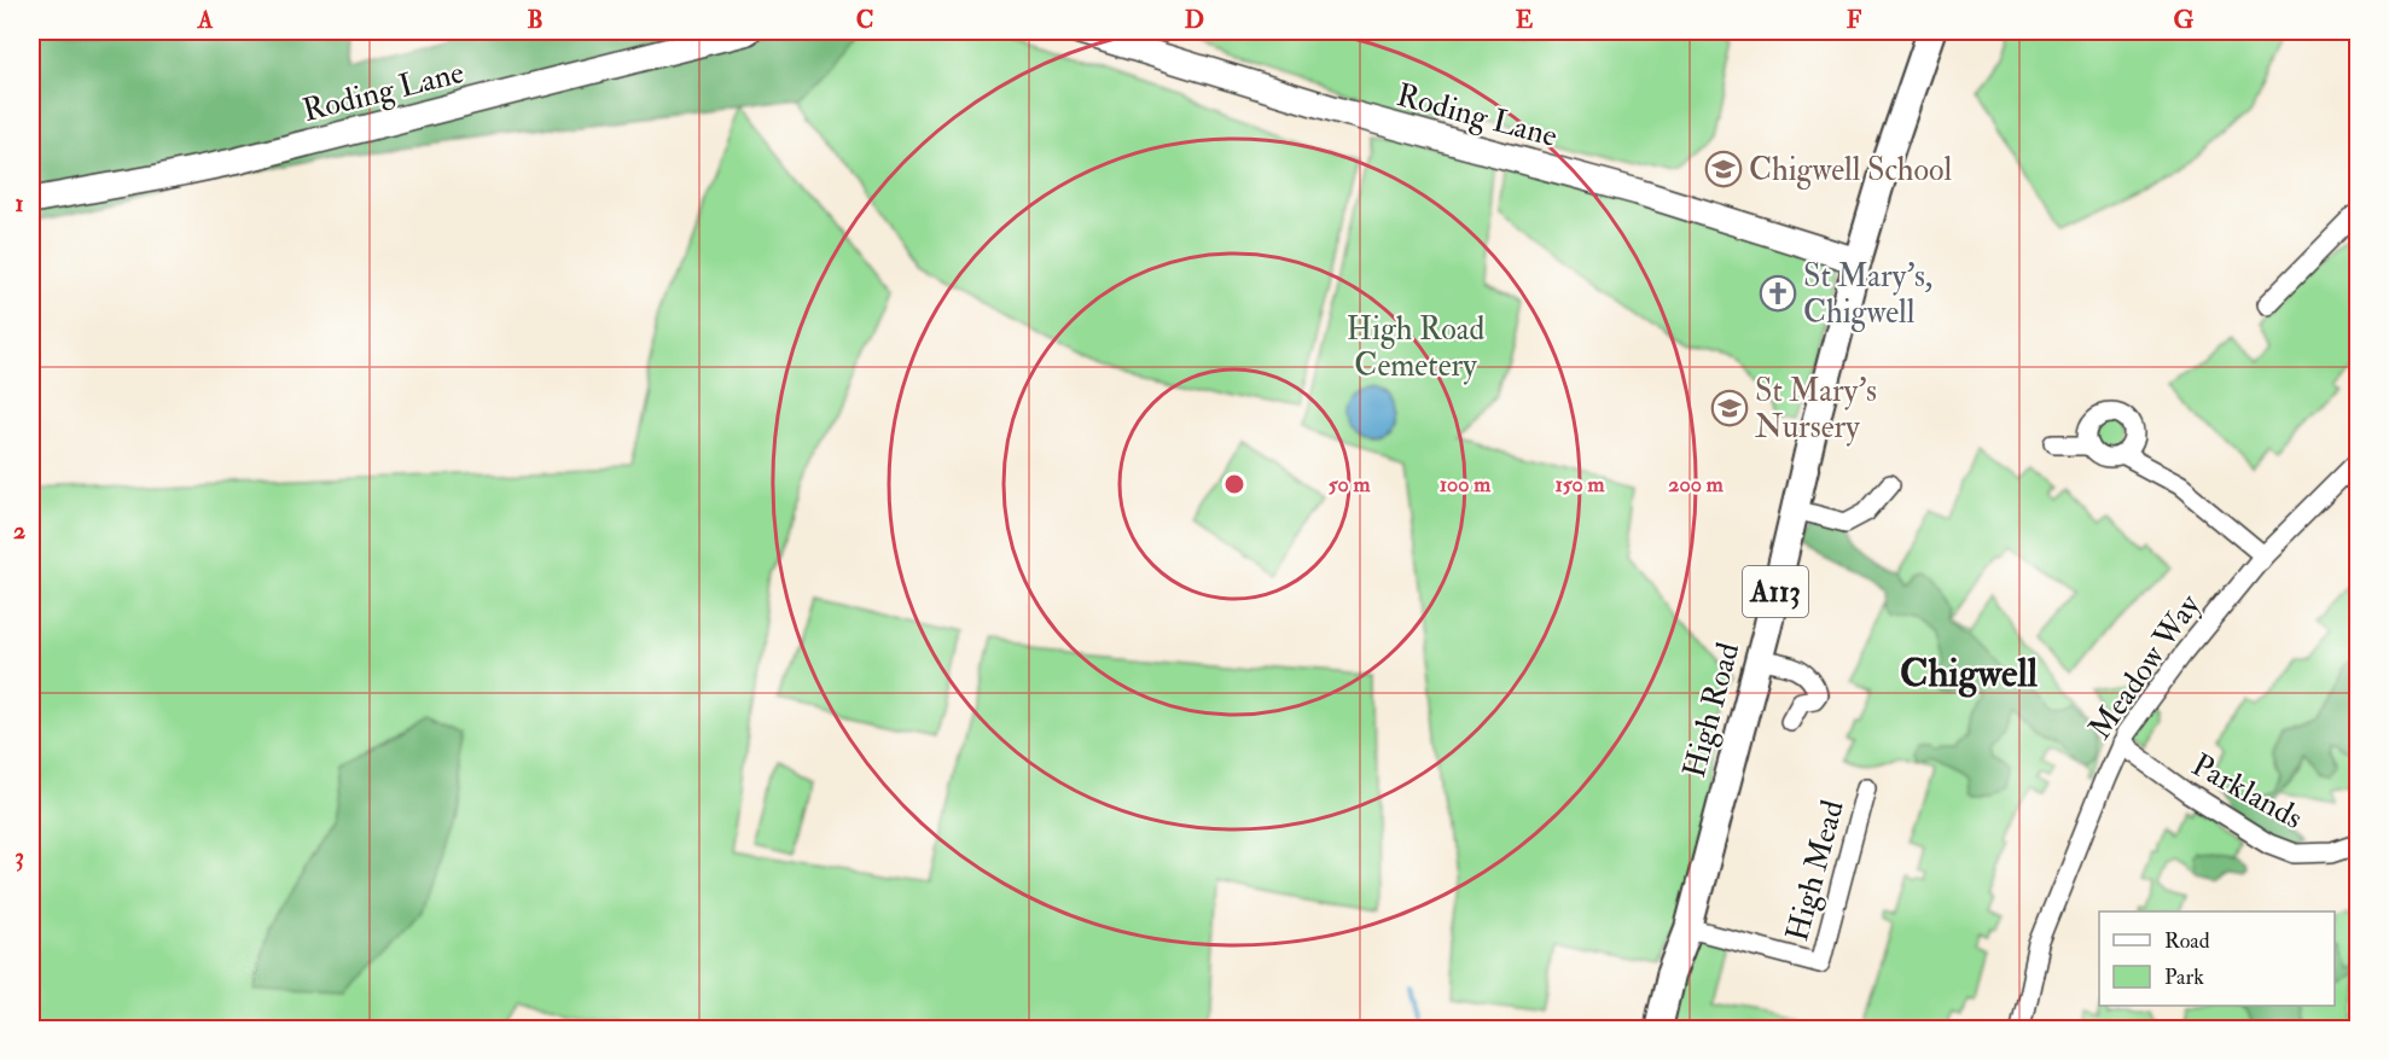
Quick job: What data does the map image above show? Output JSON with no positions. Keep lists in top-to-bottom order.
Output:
{
  "streets": {
    "main road": ["A113", "High Road"],
    "street": [
      "Roding Lane",
      "Meadow Way",
      "Parklands",
      "High Mead"
    ]
  },
  "crossings": [
    ["Roding Lane", "High Road"],
    ["Meadow Way", "Parklands"],
    ["High Road", "High Mead"]
  ],
  "districts": ["Chigwell"],
  "parks": ["High Road Cemetery"],
  "places": {
    "school or university": ["Chigwell School", "St Mary's Nursery"],
    "church": ["St Mary's, Chigwell"]
  },
  "legend": ["Road", "Park"],
  "grid": {
    "columns": [
      "A",
      "B",
      "C",
      "D",
      "E",
      "F",
      "G"
    ],
    "rows": ["1", "2", "3"]
  },
  "rings": [
    "50 m",
    "100 m",
    "150 m",
    "200 m"
  ]
}
